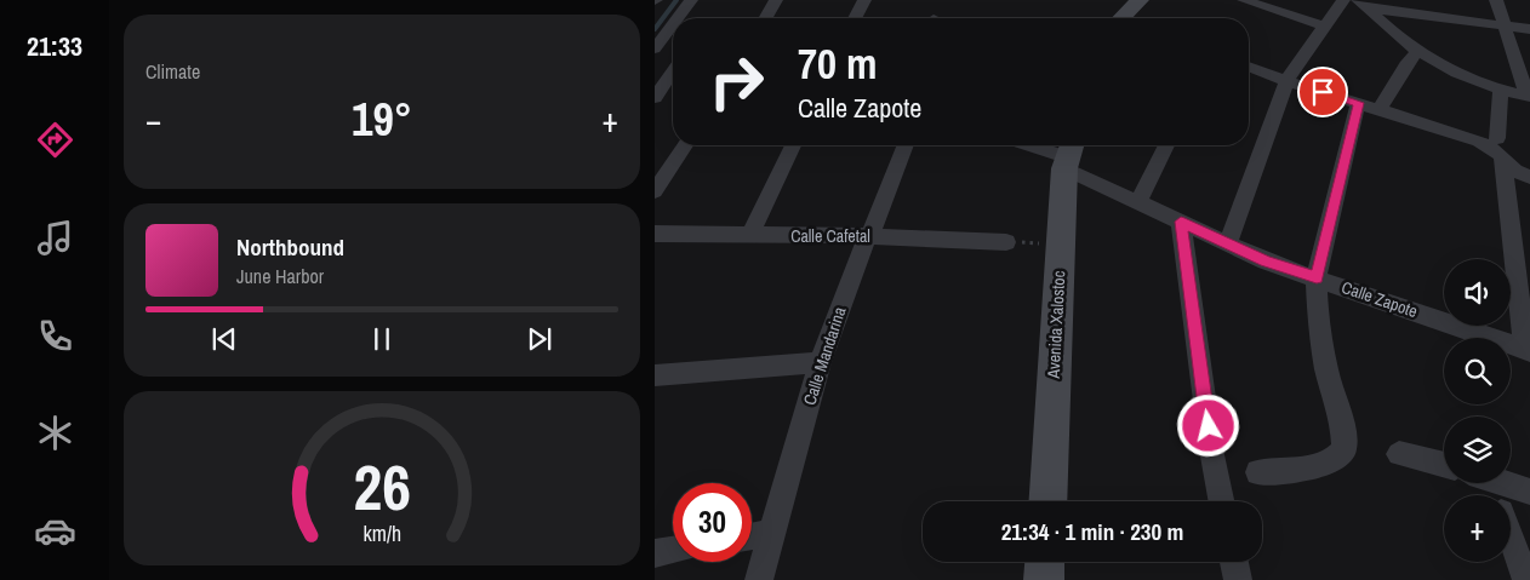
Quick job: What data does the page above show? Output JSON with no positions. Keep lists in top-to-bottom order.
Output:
{
  "streets": {
    "street": [
      "Calle Cafetal",
      "Calle Zapote",
      "Avenida Xalostoc",
      "Calle Mandarina"
    ]
  },
  "crossings": [
    ["Calle Cafetal", "Calle Mandarina"],
    ["Calle Zapote", "Avenida Xalostoc"]
  ],
  "page": {
    "tabs": "21:33",
    "tile": "Climate",
    "turn": ["70 m", "Calle Zapote"],
    "heat": ["−", "19°", "+"],
    "song": ["Northbound", "June Harbor"],
    "map_buttons": "+",
    "limit": "30",
    "trip": "21:34 · 1 min · 230 m",
    "gauge": ["26", "km/h"]
  }
}
